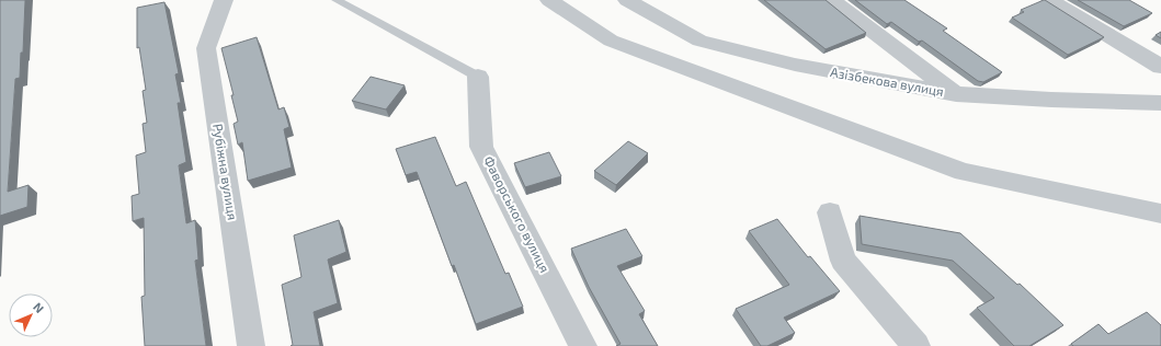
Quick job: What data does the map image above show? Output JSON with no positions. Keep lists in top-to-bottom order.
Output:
{
  "streets": {
    "street": ["Азізбекова вулиця", "Рубіжна вулиця", "Фаворського вулиця"]
  },
  "north": "top right"
}
